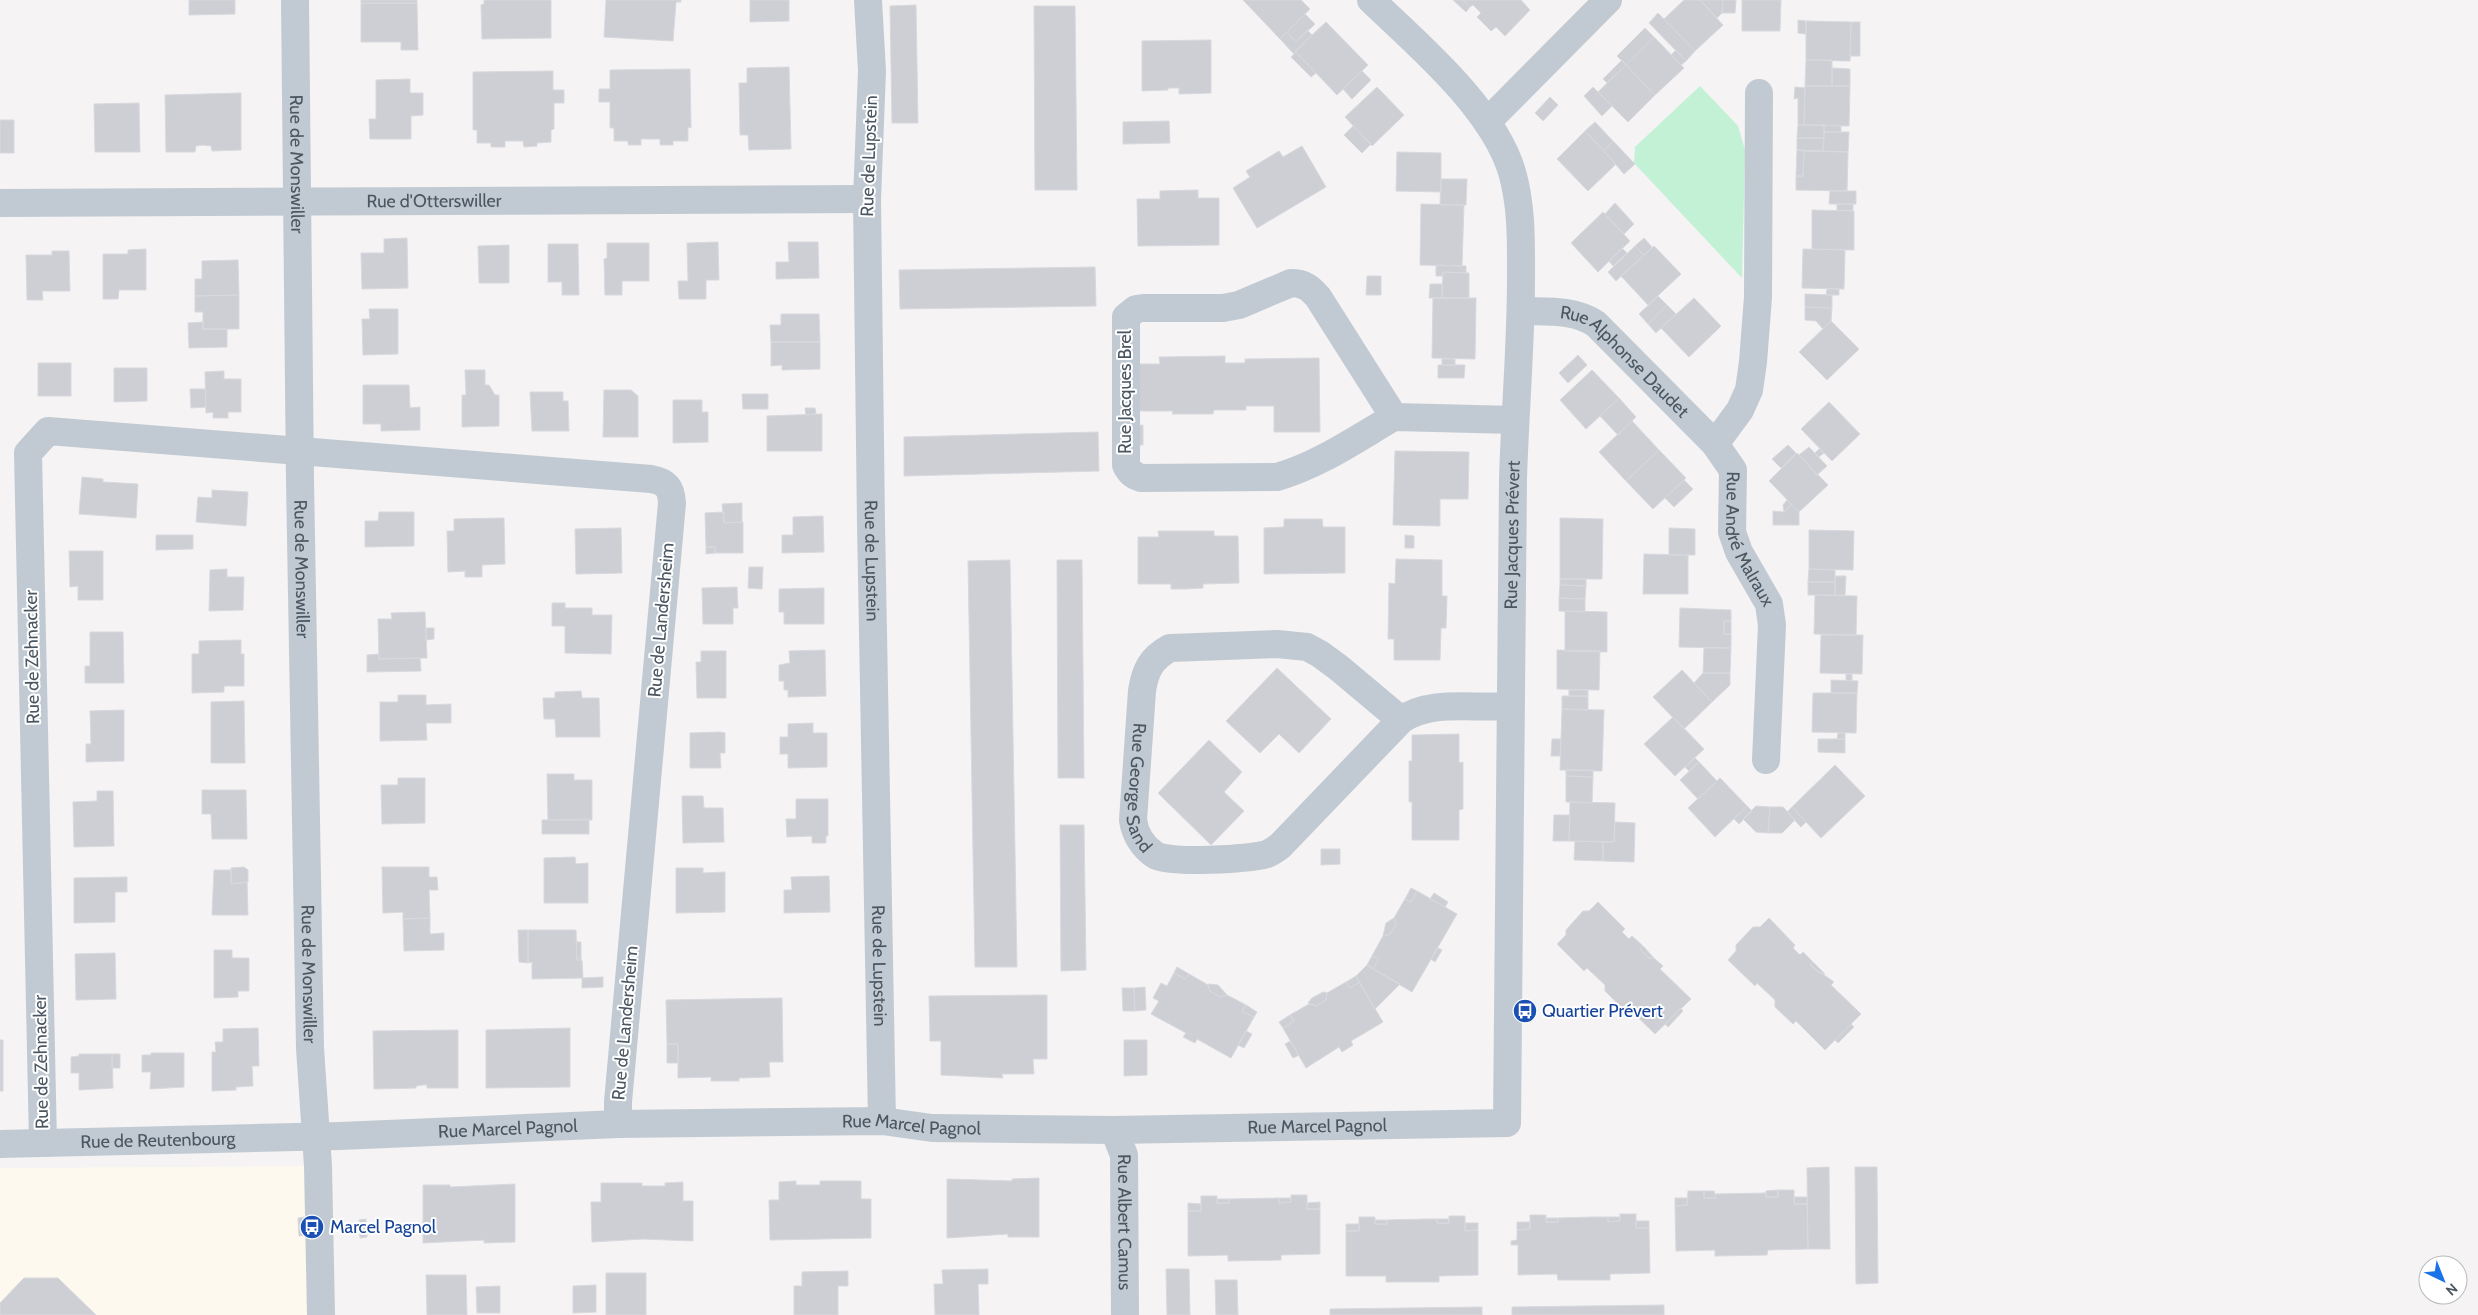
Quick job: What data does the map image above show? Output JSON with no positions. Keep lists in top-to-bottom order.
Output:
{
  "streets": {
    "street": [
      "Rue de Lupstein",
      "Rue de Monswiller",
      "Rue d'Otterswiller",
      "Rue Alphonse Daudet",
      "Rue Jacques Brel",
      "Rue Jacques Prévert",
      "Rue André Malraux",
      "Rue de Landersheim",
      "Rue de Zehnacker",
      "Rue George Sand",
      "Rue Marcel Pagnol",
      "Rue de Reutenbourg",
      "Rue Albert Camus"
    ]
  },
  "crossings": [
    ["Rue de Lupstein", "Rue d'Otterswiller"],
    ["Rue de Lupstein", "Rue Marcel Pagnol"],
    ["Rue de Monswiller", "Rue d'Otterswiller"],
    ["Rue de Monswiller", "Rue de Landersheim"],
    ["Rue de Monswiller", "Rue de Zehnacker"],
    ["Rue de Monswiller", "Rue Marcel Pagnol"],
    ["Rue de Monswiller", "Rue de Reutenbourg"],
    ["Rue Alphonse Daudet", "Rue Jacques Prévert"],
    ["Rue Alphonse Daudet", "Rue André Malraux"],
    ["Rue Jacques Prévert", "Rue George Sand"],
    ["Rue Jacques Prévert", "Rue Marcel Pagnol"],
    ["Rue de Landersheim", "Rue de Zehnacker"],
    ["Rue de Landersheim", "Rue Marcel Pagnol"],
    ["Rue de Zehnacker", "Rue de Reutenbourg"],
    ["Rue Marcel Pagnol", "Rue de Reutenbourg"],
    ["Rue Marcel Pagnol", "Rue Albert Camus"]
  ],
  "places": {
    "bus stop": ["Quartier Prévert", "Marcel Pagnol"]
  },
  "north": "bottom right"
}
